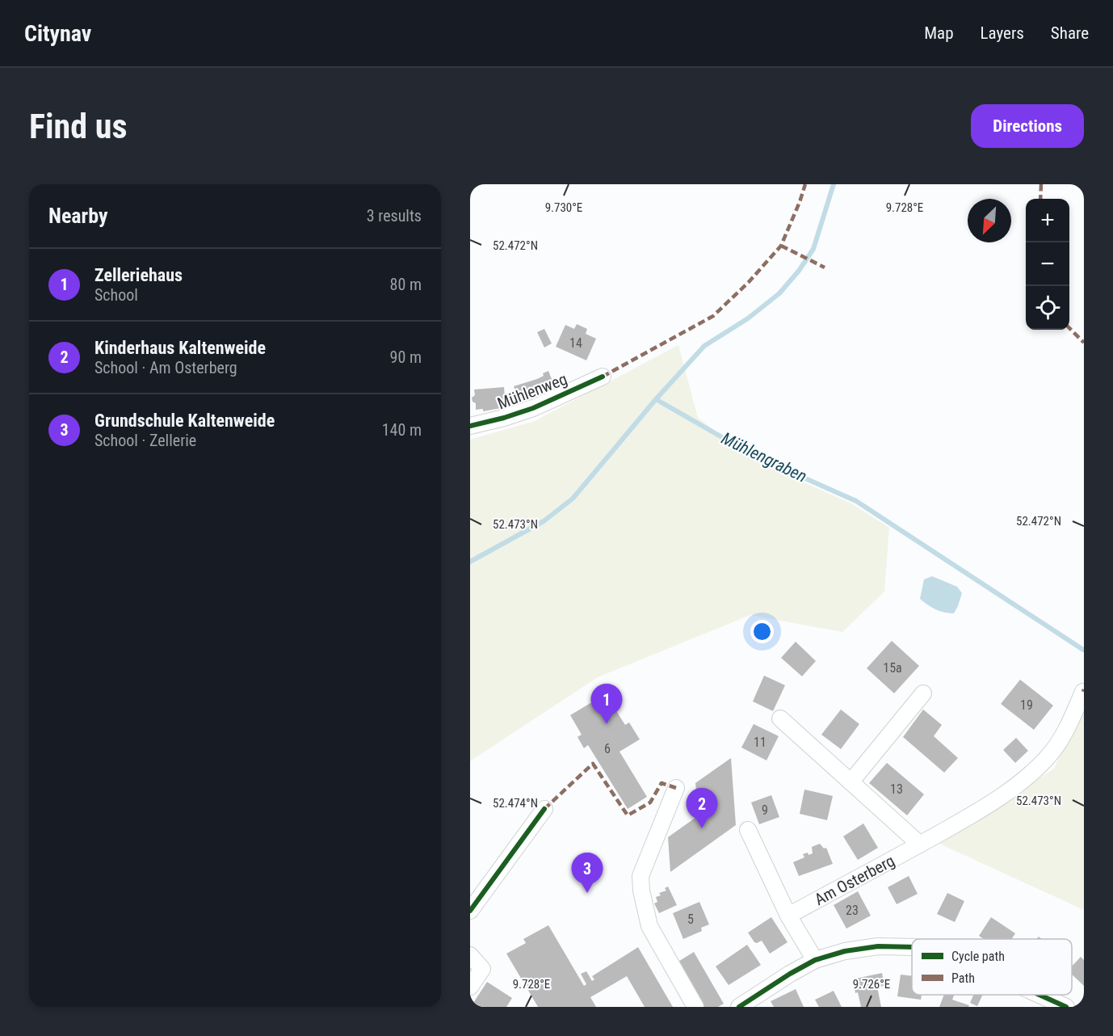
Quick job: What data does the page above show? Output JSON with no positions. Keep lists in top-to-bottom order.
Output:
{
  "streets": {
    "street": ["Mühlenweg", "Am Osterberg"]
  },
  "water": ["Mühlengraben"],
  "house_numbers": [
    "14",
    "15a",
    "19",
    "11",
    "6",
    "13",
    "9",
    "23",
    "5"
  ],
  "legend": ["Cycle path", "Path"],
  "north": "bottom left",
  "page": {
    "header": "Citynav",
    "nav": ["Map", "Layers", "Share"],
    "buttons": "Directions",
    "title": "Find us",
    "heading": ["Nearby", "3 results"],
    "map_buttons": ["+", "−"],
    "list": [
      {
        "mark": "1",
        "name": "Zelleriehaus",
        "note": "School",
        "value": "80 m"
      },
      {
        "mark": "2",
        "name": "Kinderhaus Kaltenweide",
        "note": "School · Am Osterberg",
        "value": "90 m"
      },
      {
        "mark": "3",
        "name": "Grundschule Kaltenweide",
        "note": "School · Zellerie",
        "value": "140 m"
      }
    ],
    "pins": ["1", "2", "3"]
  },
  "coordinates": [
    "9.730°E",
    "9.728°E",
    "52.472°N",
    "52.473°N",
    "52.474°N",
    "9.726°E"
  ]
}
